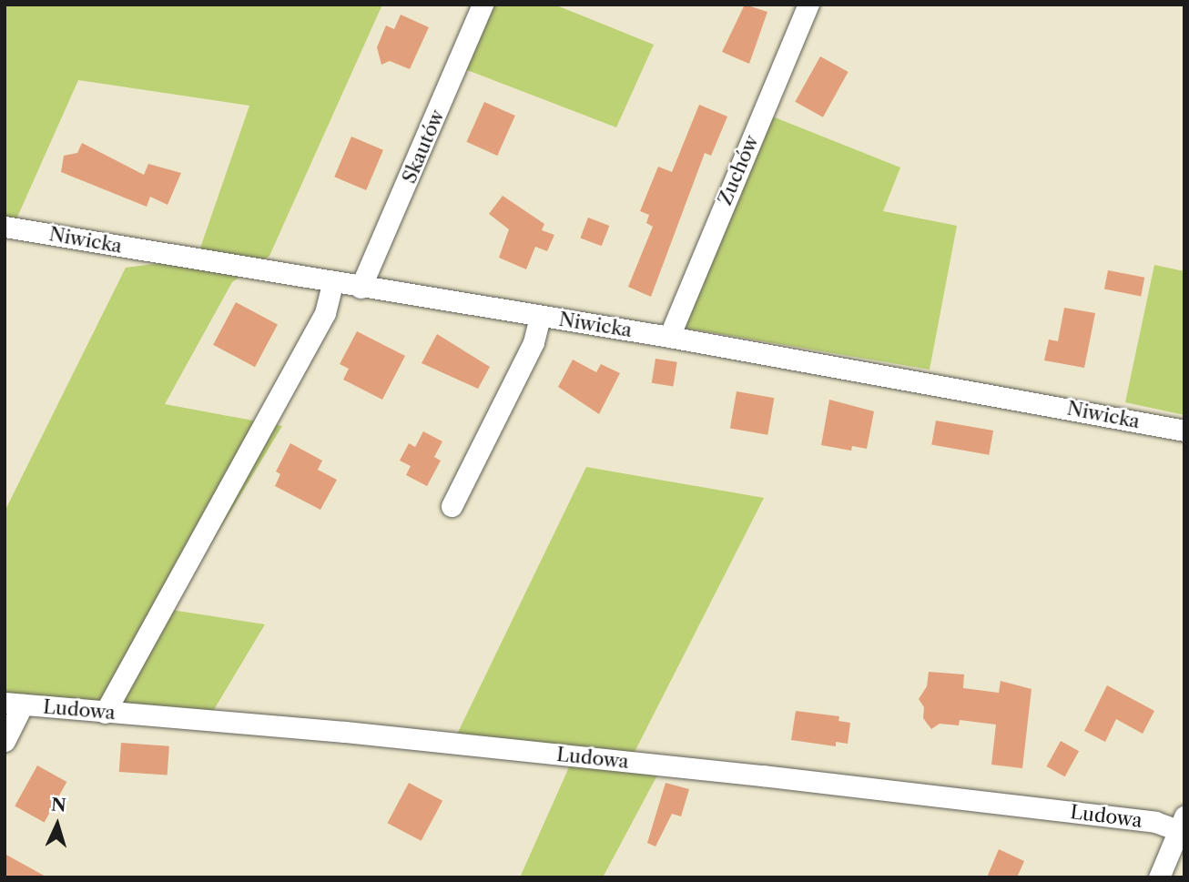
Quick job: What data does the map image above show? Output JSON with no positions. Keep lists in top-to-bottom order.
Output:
{
  "streets": {
    "street": [
      "Skautów",
      "Zuchów",
      "Niwicka",
      "Ludowa"
    ]
  },
  "crossings": [
    ["Skautów", "Niwicka"],
    ["Zuchów", "Niwicka"]
  ],
  "north": "top"
}
